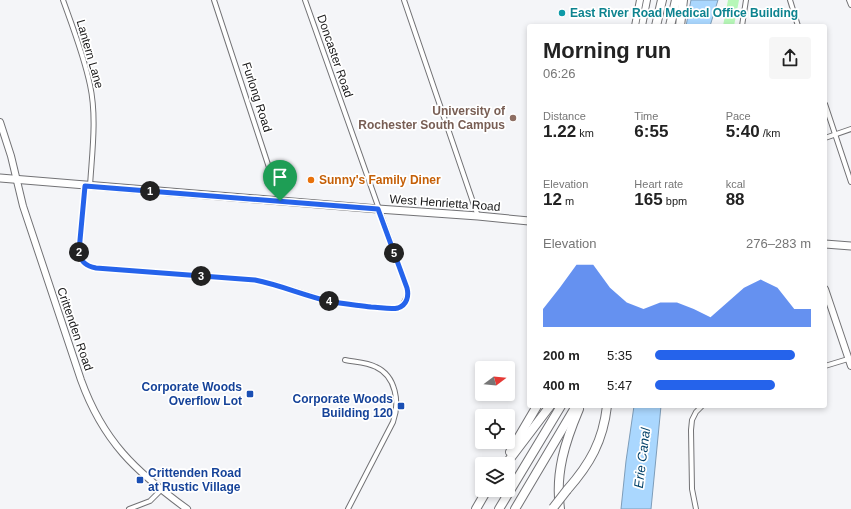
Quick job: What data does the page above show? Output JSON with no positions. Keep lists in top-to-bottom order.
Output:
{
  "streets": {
    "main road": ["West Henrietta Road"],
    "street": [
      "Lantern Lane",
      "Doncaster Road",
      "Furlong Road",
      "Crittenden Road"
    ]
  },
  "crossings": [
    ["Lantern Lane", "Doncaster Road"],
    ["Lantern Lane", "West Henrietta Road"],
    ["Doncaster Road", "West Henrietta Road"],
    ["Furlong Road", "West Henrietta Road"],
    ["West Henrietta Road", "Crittenden Road"]
  ],
  "water": ["Erie Canal"],
  "places": {
    "other": ["East River Road Medical Office Building", "University of Rochester South Campus", "Sunny's Family Diner"],
    "transit": ["Corporate Woods Overflow Lot", "Corporate Woods Building 120", "Crittenden Road at Rustic Village"]
  },
  "north": "right",
  "page": {
    "heading": ["Morning run", "06:26"],
    "stats": [
      ["Distance", "1.22 km"],
      ["Time", "6:55"],
      ["Pace", "5:40 /km"],
      ["Elevation", "12 m"],
      ["Heart rate", "165 bpm"],
      ["kcal", "88"]
    ],
    "pins": [
      "1",
      "2",
      "5",
      "3",
      "4"
    ],
    "chart": ["Elevation", "276–283 m"],
    "list": [
      {
        "name": "200 m",
        "note": "5:35"
      },
      {
        "name": "400 m",
        "note": "5:47"
      }
    ]
  }
}
